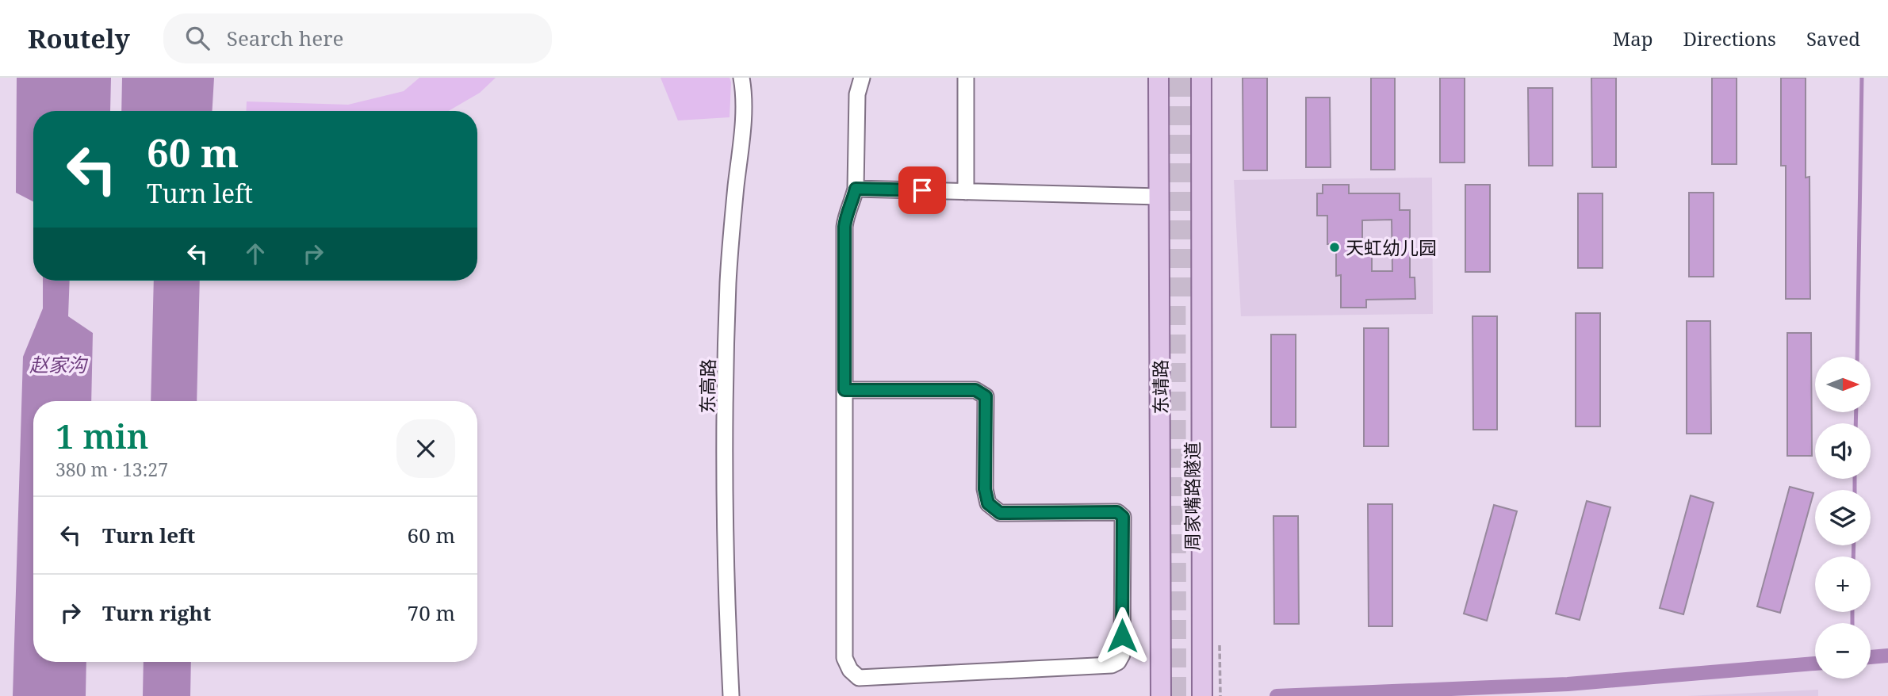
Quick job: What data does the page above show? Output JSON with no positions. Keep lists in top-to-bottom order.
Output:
{
  "streets": {
    "main road": ["东靖路", "周家嘴路隧道"],
    "street": ["东高路"]
  },
  "water": ["赵家沟"],
  "places": ["天虹幼儿园"],
  "north": "right",
  "page": {
    "header": "Routely",
    "search": "Search here",
    "nav": ["Map", "Directions", "Saved"],
    "turn": ["60 m", "Turn left"],
    "map_buttons": ["+", "−"],
    "heading": ["1 min", "380 m · 13:27"],
    "list": [
      {
        "name": "Turn left",
        "value": "60 m"
      },
      {
        "name": "Turn right",
        "value": "70 m"
      }
    ]
  }
}
